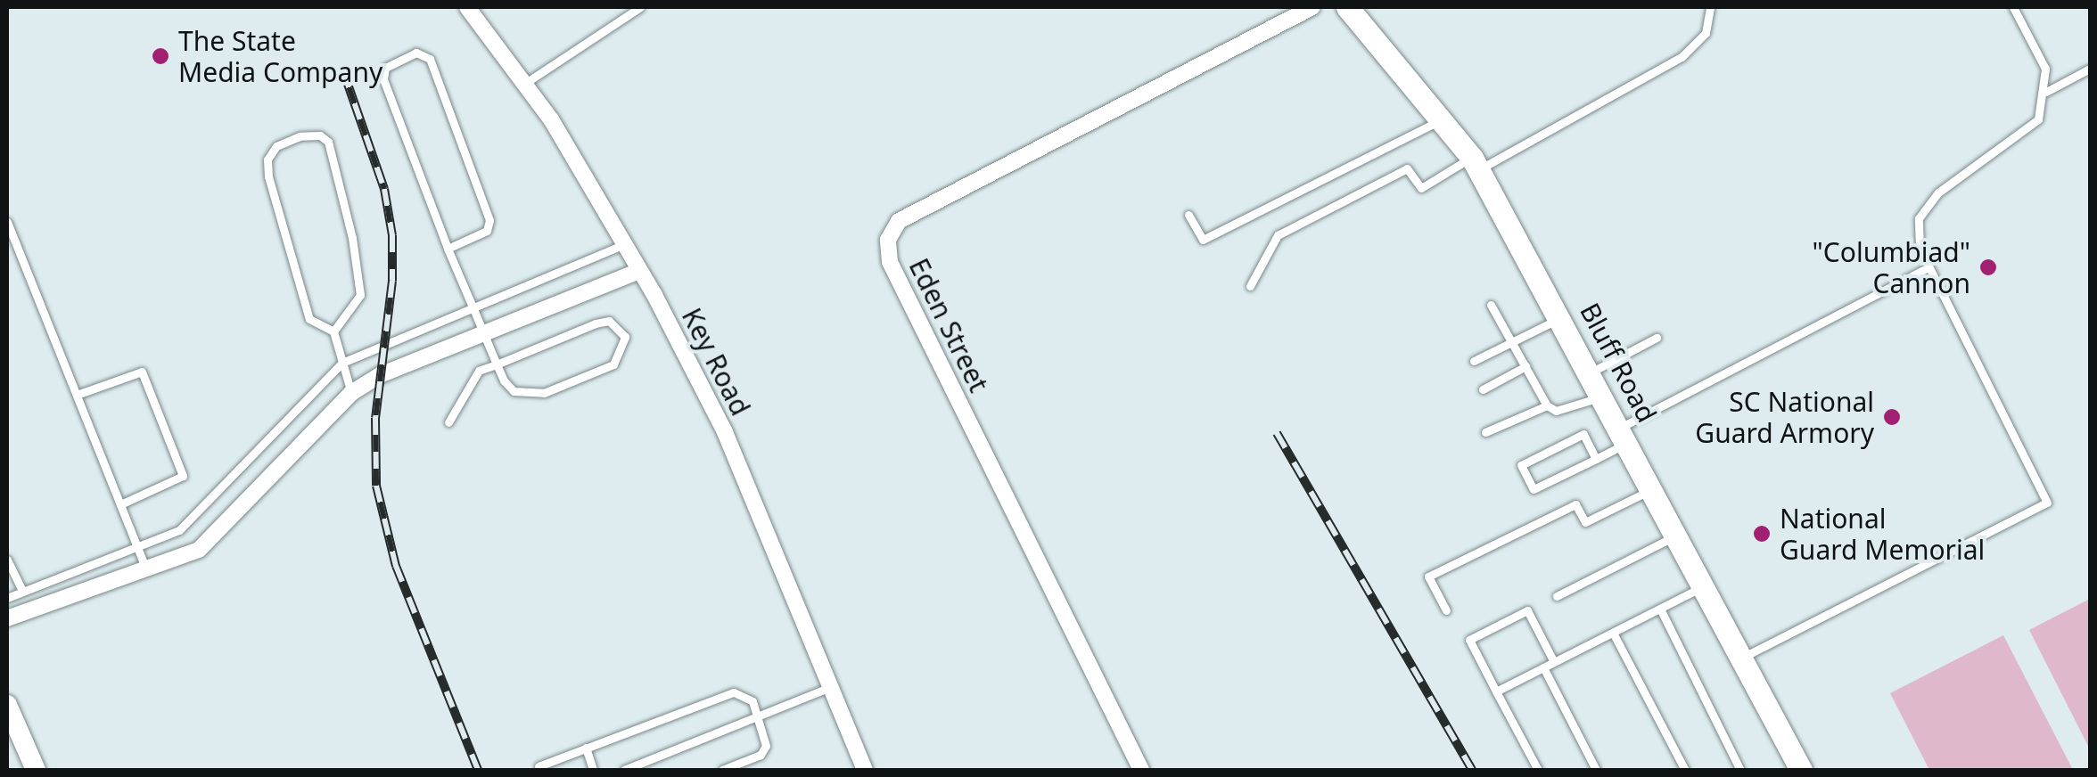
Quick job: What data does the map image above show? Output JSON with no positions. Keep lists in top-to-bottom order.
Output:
{
  "streets": {
    "main road": ["Bluff Road"],
    "street": ["Eden Street", "Key Road"]
  },
  "places": [
    "The State Media Company",
    "\"Columbiad\" Cannon",
    "SC National Guard Armory",
    "National Guard Memorial"
  ]
}
